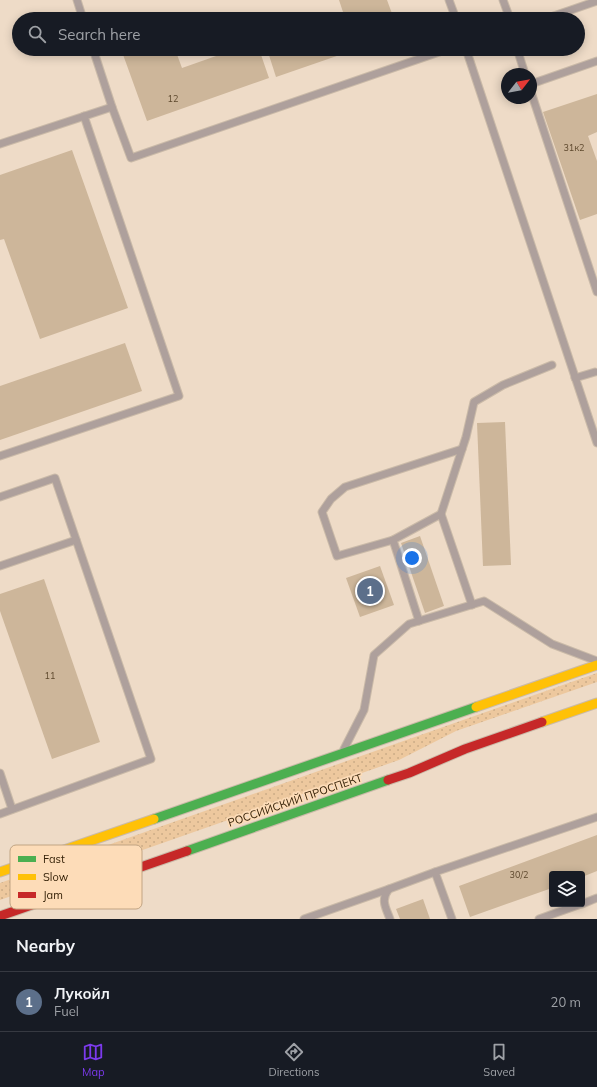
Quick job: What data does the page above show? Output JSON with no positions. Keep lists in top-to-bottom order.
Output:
{
  "streets": {
    "main road": ["РОССИЙСКИЙ ПРОСПЕКТ"]
  },
  "house_numbers": [
    "12",
    "31к2",
    "11",
    "30/2"
  ],
  "legend": ["Fast", "Slow", "Jam"],
  "north": "top right",
  "page": {
    "search": "Search here",
    "pins": "1",
    "heading": "Nearby",
    "list": [
      {
        "mark": "1",
        "name": "Лукойл",
        "note": "Fuel",
        "value": "20 m"
      }
    ],
    "nav": ["Map", "Directions", "Saved"]
  }
}
